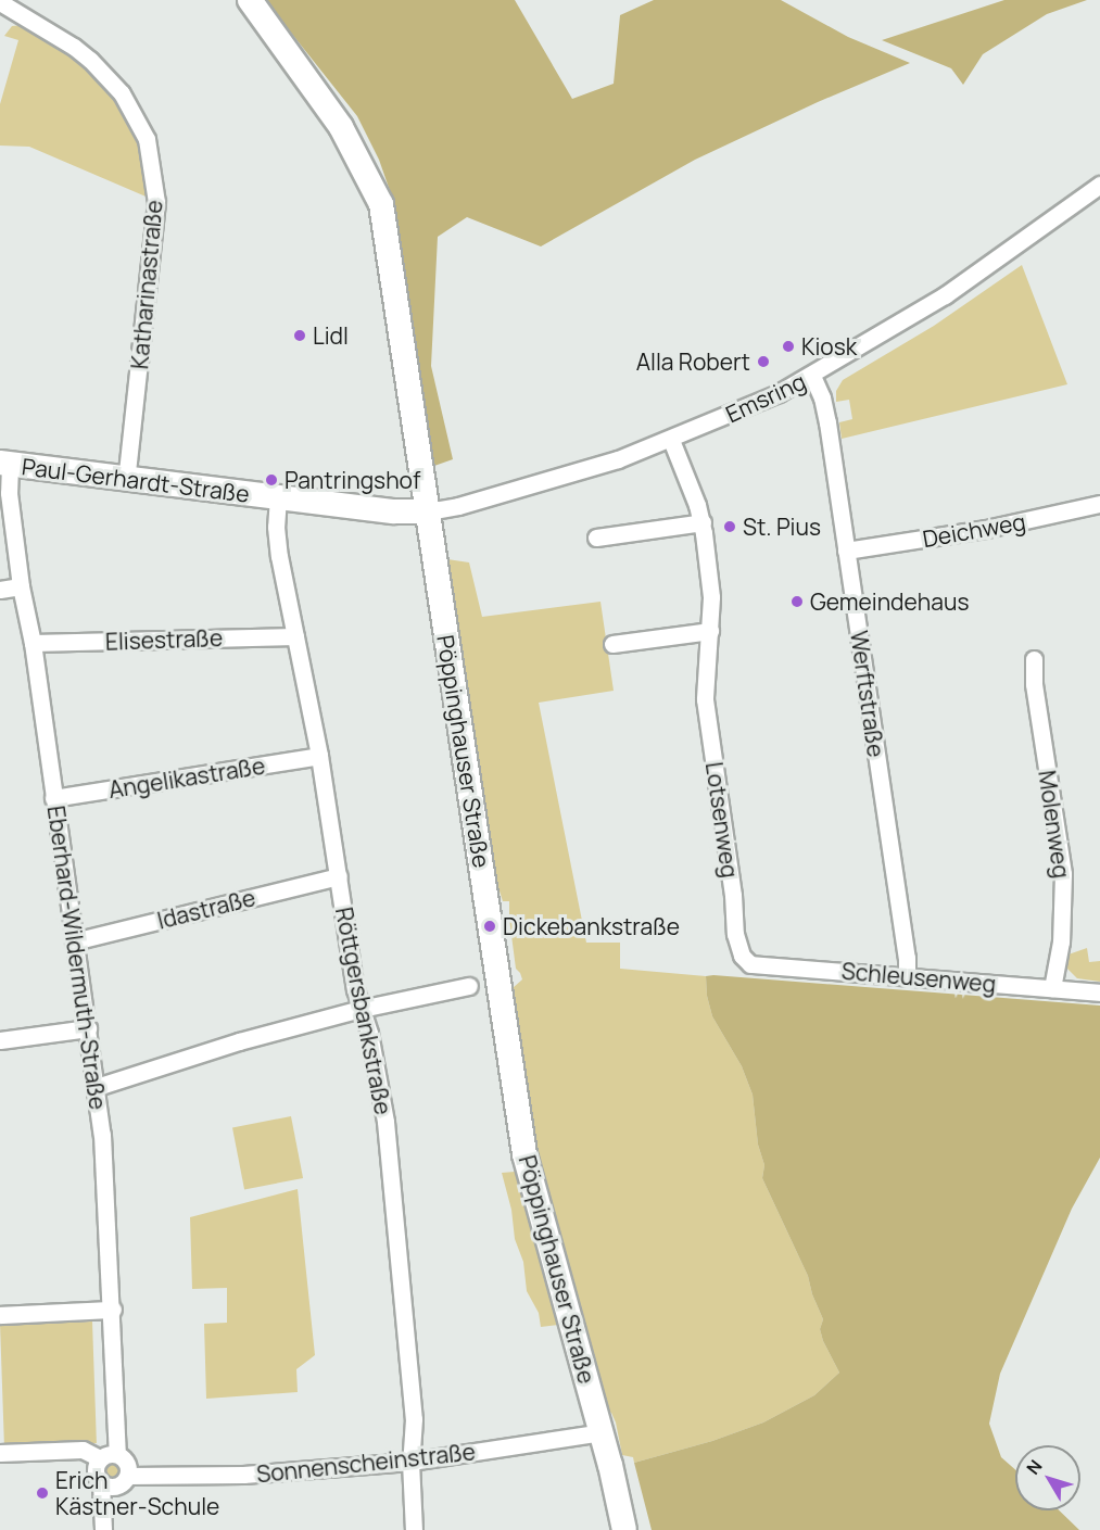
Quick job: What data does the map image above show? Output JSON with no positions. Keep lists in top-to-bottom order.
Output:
{
  "streets": {
    "main road": ["Paul-Gerhardt-Straße", "Pöppinghauser Straße"],
    "street": [
      "Katharinastraße",
      "Emsring",
      "Deichweg",
      "Elisestraße",
      "Werftstraße",
      "Angelikastraße",
      "Lotsenweg",
      "Molenweg",
      "Idastraße",
      "Eberhard-Wildermuth-Straße",
      "Schleusenweg",
      "Röttgersbankstraße",
      "Sonnenscheinstraße"
    ]
  },
  "crossings": [
    ["Katharinastraße", "Paul-Gerhardt-Straße"],
    ["Emsring", "Paul-Gerhardt-Straße"],
    ["Emsring", "Werftstraße"],
    ["Emsring", "Pöppinghauser Straße"],
    ["Emsring", "Lotsenweg"],
    ["Paul-Gerhardt-Straße", "Pöppinghauser Straße"],
    ["Paul-Gerhardt-Straße", "Eberhard-Wildermuth-Straße"],
    ["Paul-Gerhardt-Straße", "Röttgersbankstraße"],
    ["Deichweg", "Werftstraße"],
    ["Elisestraße", "Eberhard-Wildermuth-Straße"],
    ["Elisestraße", "Röttgersbankstraße"],
    ["Werftstraße", "Schleusenweg"],
    ["Pöppinghauser Straße", "Sonnenscheinstraße"],
    ["Angelikastraße", "Eberhard-Wildermuth-Straße"],
    ["Angelikastraße", "Röttgersbankstraße"],
    ["Lotsenweg", "Schleusenweg"],
    ["Molenweg", "Schleusenweg"],
    ["Idastraße", "Eberhard-Wildermuth-Straße"],
    ["Idastraße", "Röttgersbankstraße"],
    ["Eberhard-Wildermuth-Straße", "Sonnenscheinstraße"],
    ["Röttgersbankstraße", "Sonnenscheinstraße"]
  ],
  "places": [
    "Lidl",
    "Kiosk",
    "Alla Robert",
    "Pantringshof",
    "St. Pius",
    "Gemeindehaus",
    "Dickebankstraße",
    "Erich Kästner-Schule"
  ],
  "north": "top left"
}
